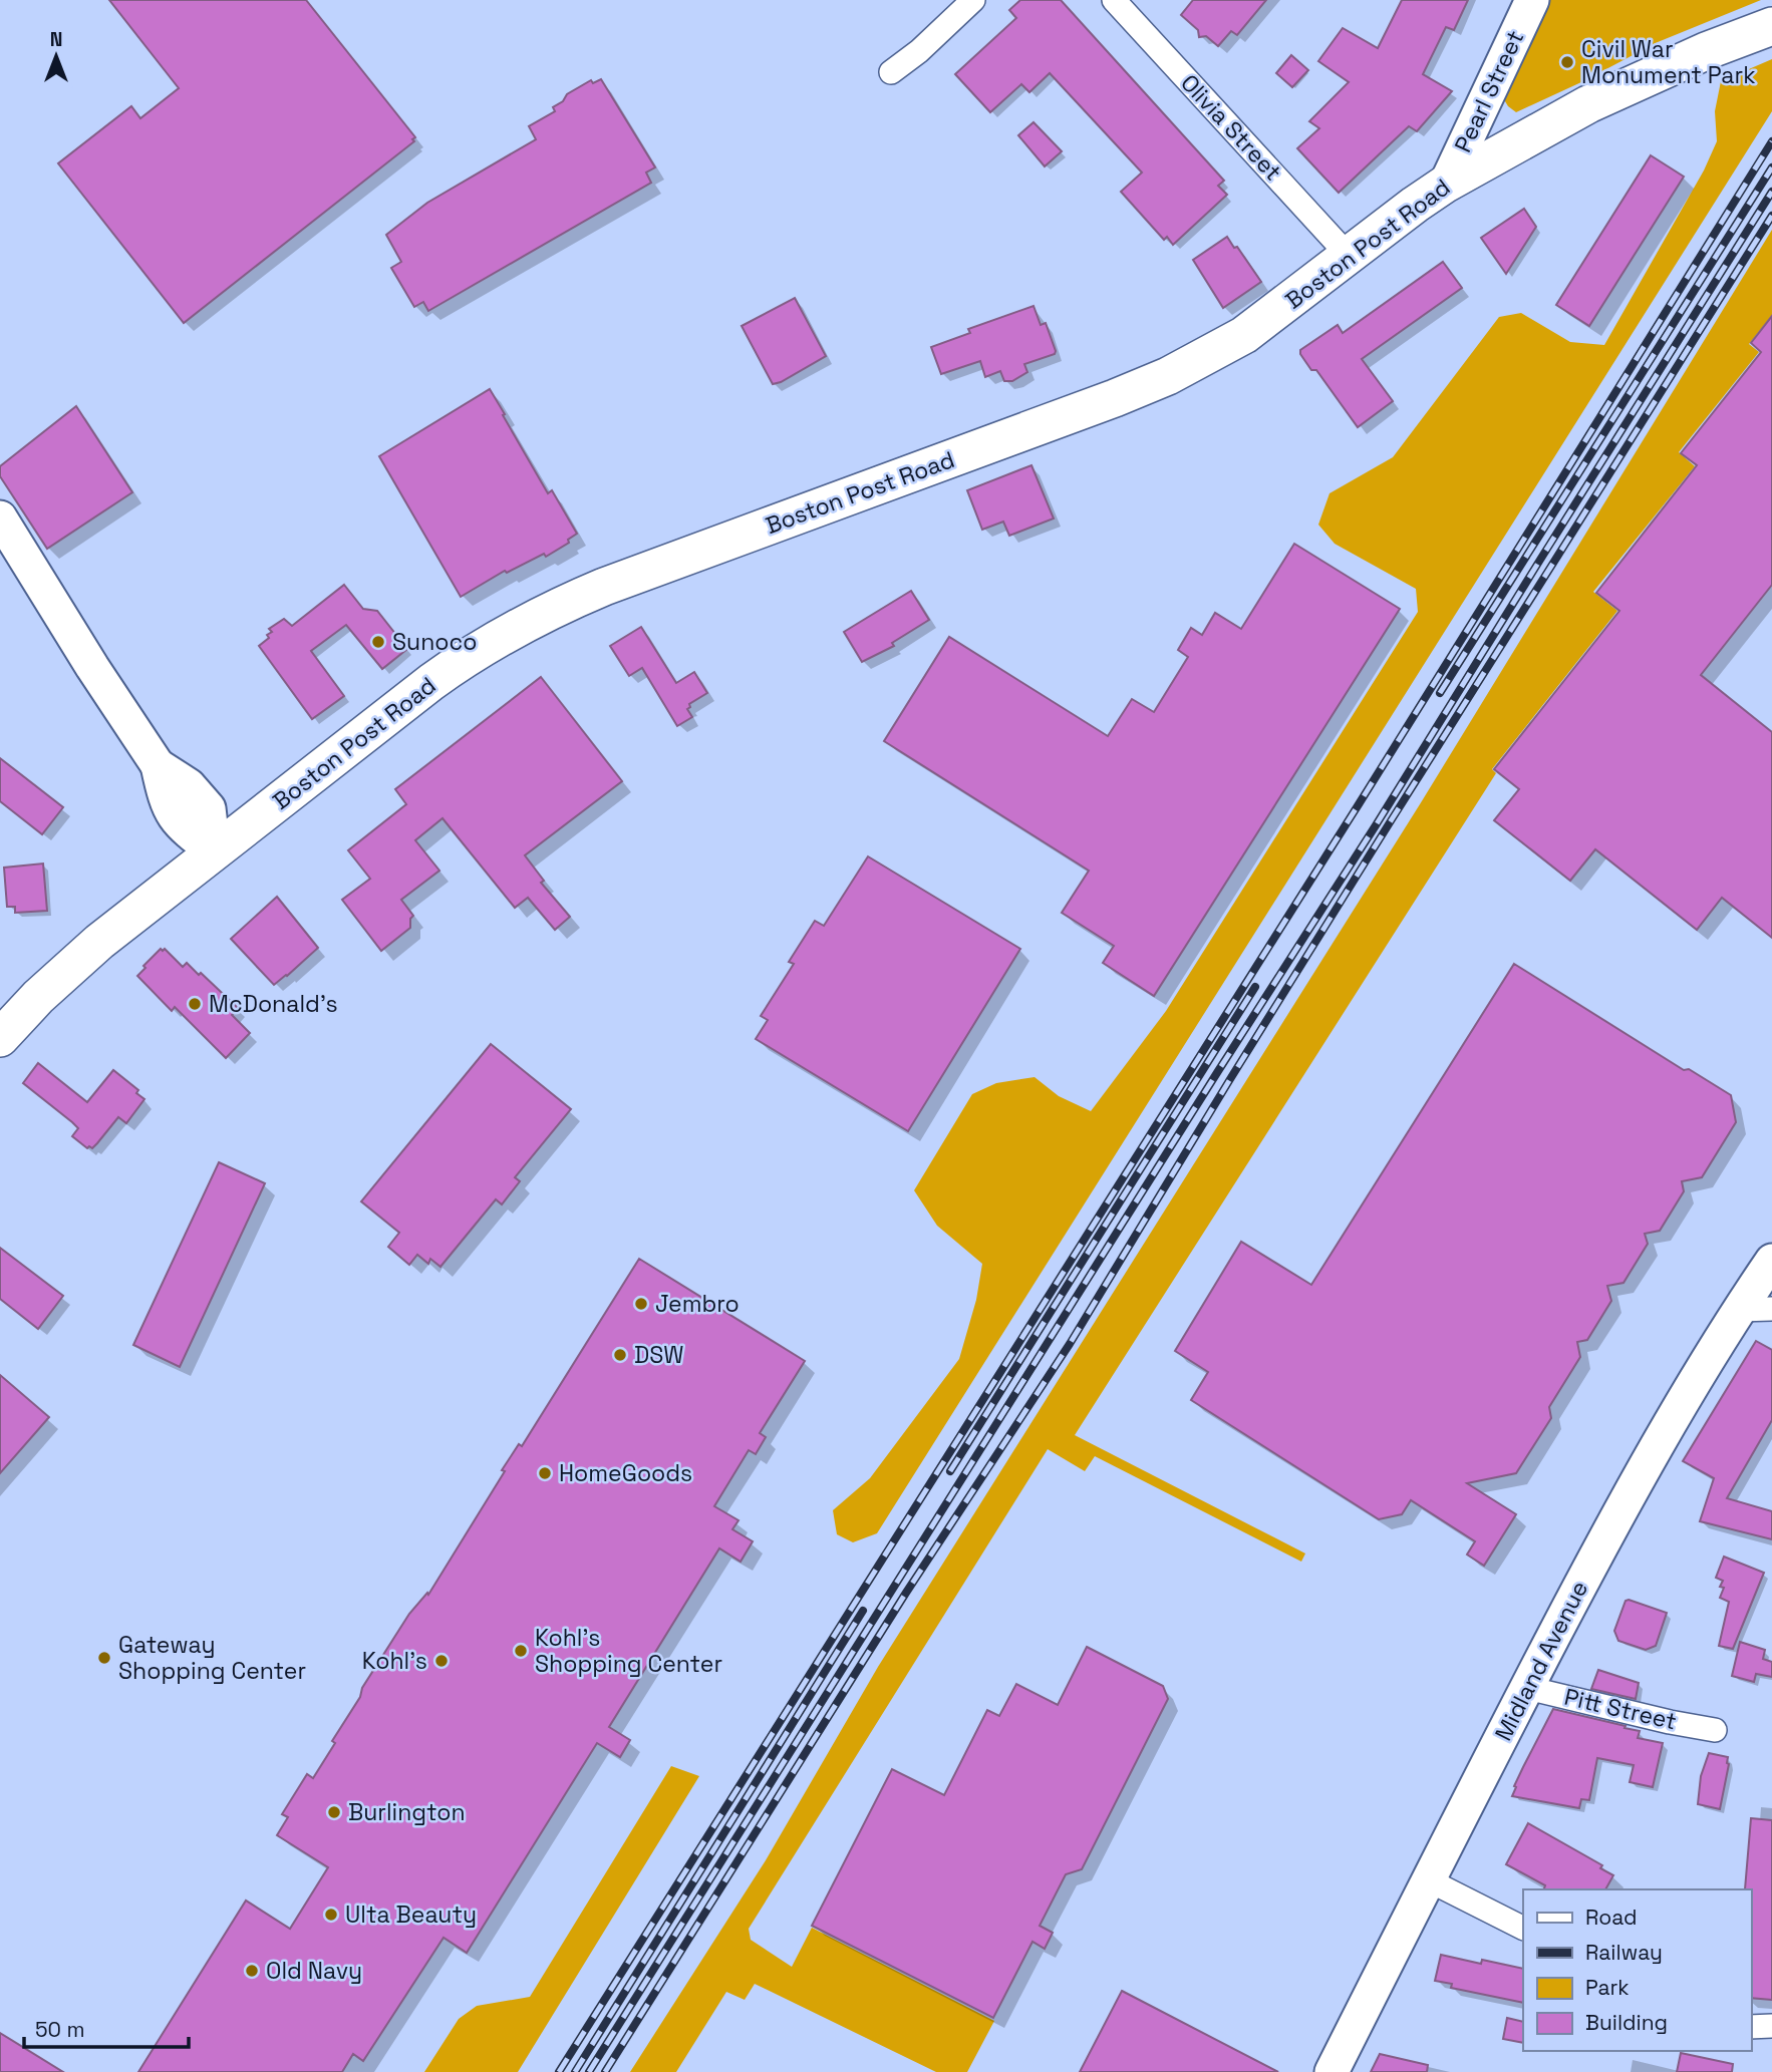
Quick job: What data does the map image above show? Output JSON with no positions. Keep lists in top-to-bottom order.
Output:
{
  "streets": {
    "main road": ["Boston Post Road"],
    "street": [
      "Pearl Street",
      "Olivia Street",
      "Midland Avenue",
      "Pitt Street"
    ]
  },
  "crossings": [
    ["Pearl Street", "Boston Post Road"],
    ["Olivia Street", "Boston Post Road"],
    ["Midland Avenue", "Pitt Street"]
  ],
  "places": [
    "Civil War Monument Park",
    "Sunoco",
    "McDonald's",
    "Jembro",
    "DSW",
    "HomeGoods",
    "Kohl's Shopping Center",
    "Gateway Shopping Center",
    "Kohl's",
    "Burlington",
    "Ulta Beauty",
    "Old Navy"
  ],
  "legend": [
    "Road",
    "Railway",
    "Park",
    "Building"
  ],
  "scale_bar": "50 m",
  "north": "top"
}
